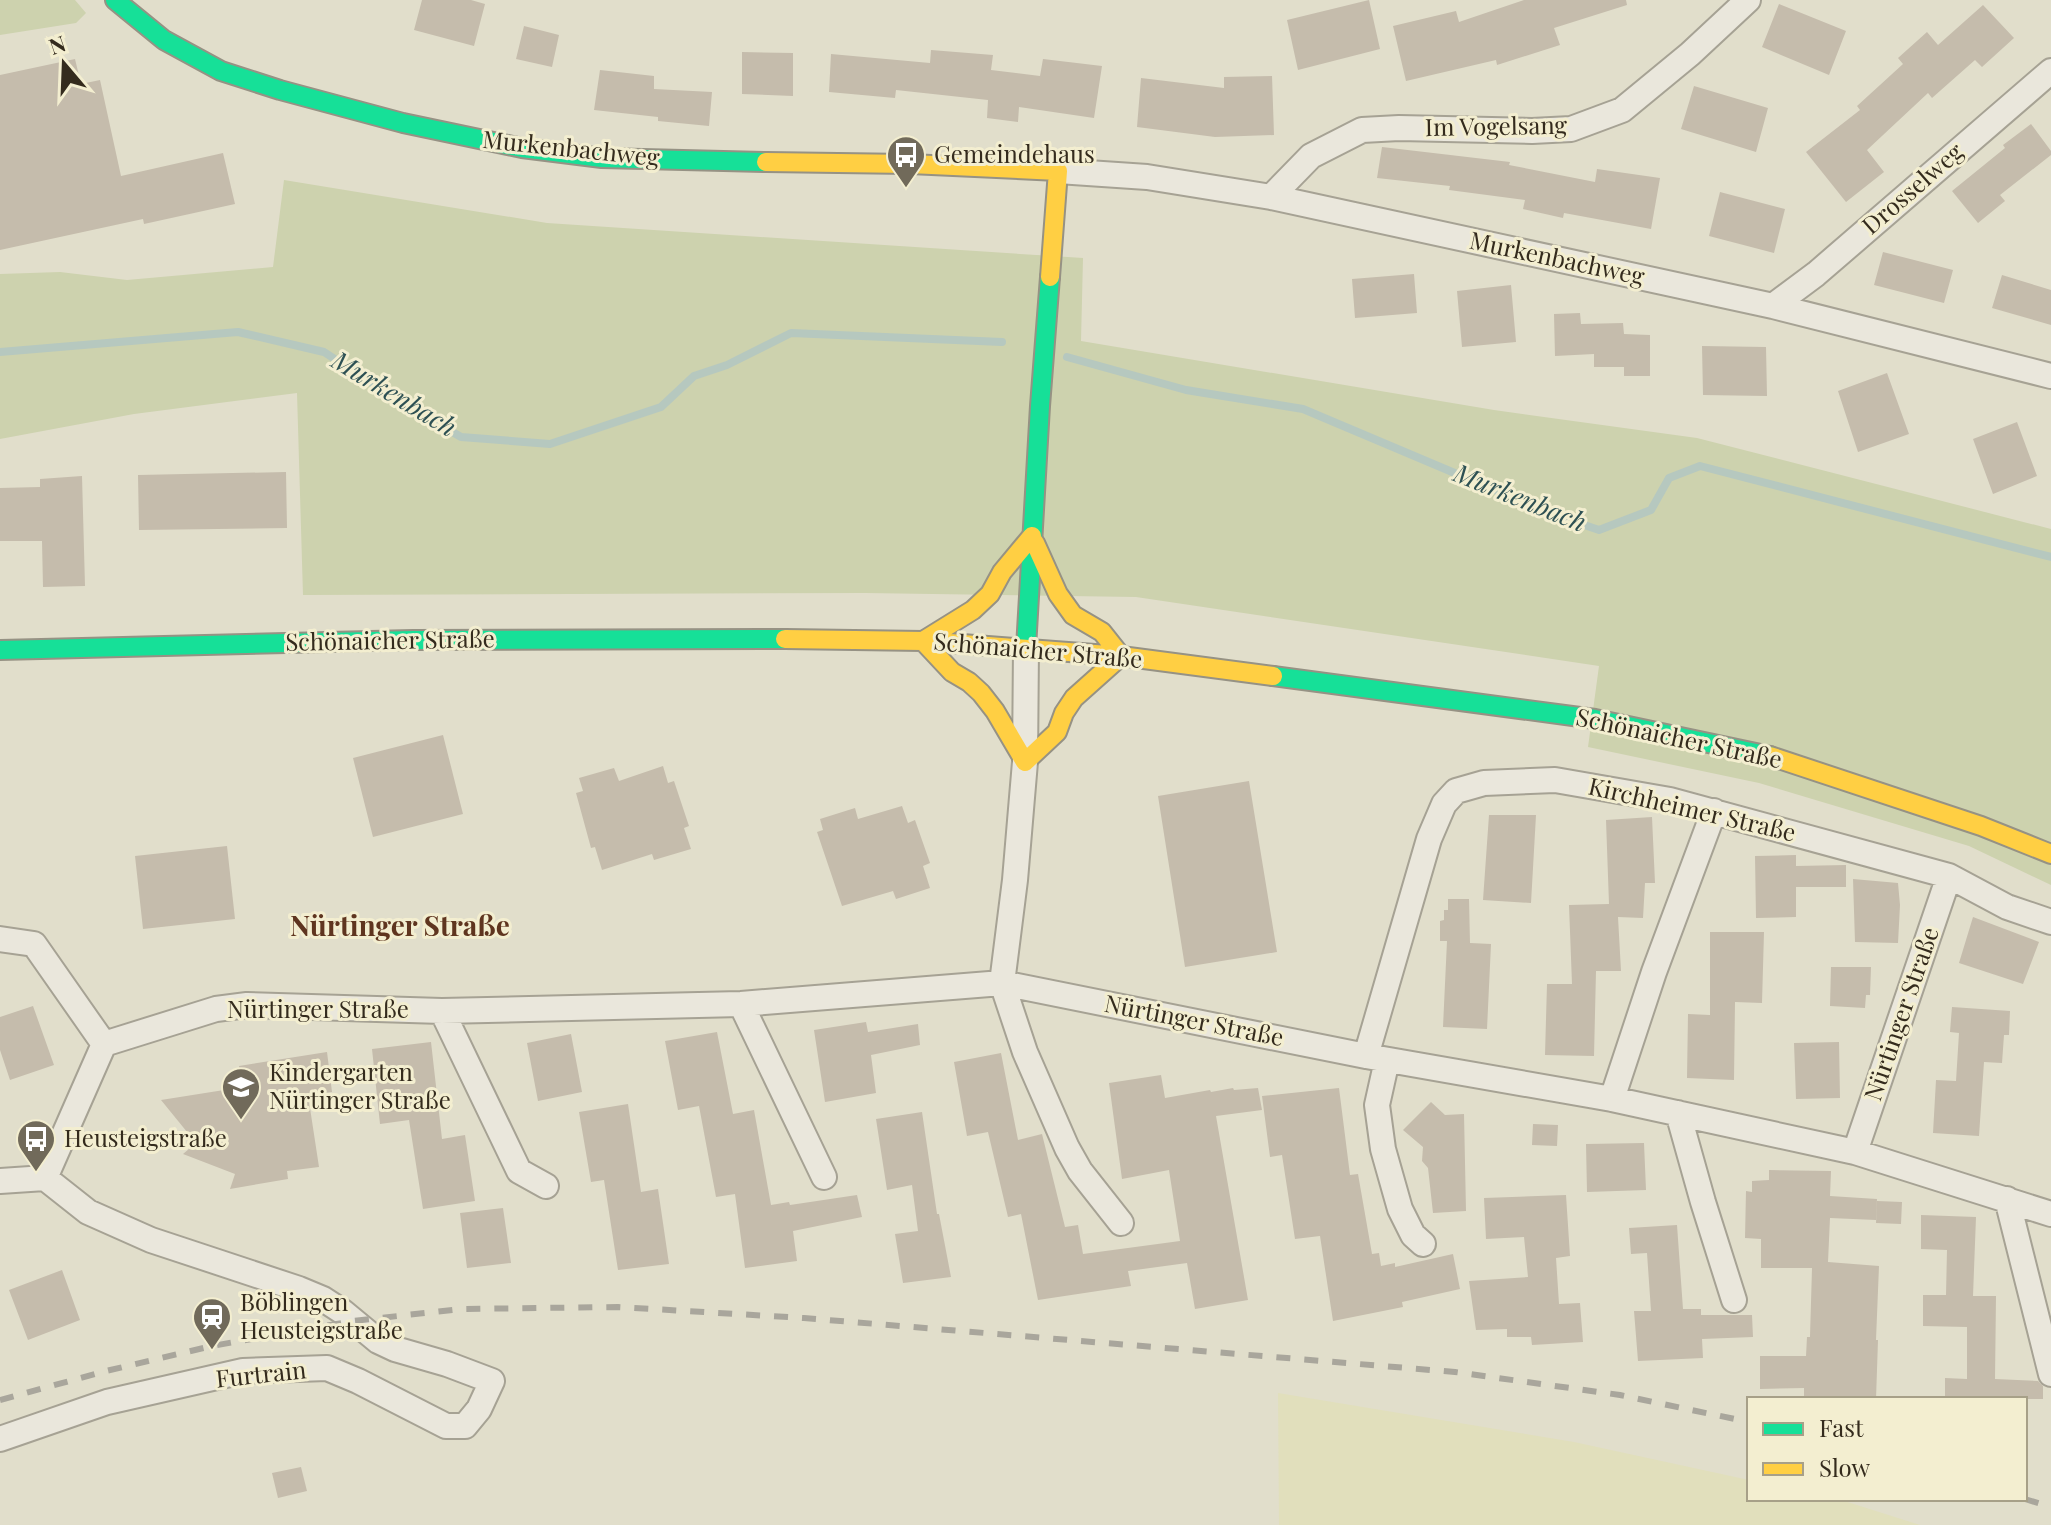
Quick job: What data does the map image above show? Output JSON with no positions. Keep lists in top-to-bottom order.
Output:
{
  "streets": {
    "main road": ["Murkenbachweg", "Schönaicher Straße"],
    "street": [
      "Im Vogelsang",
      "Drosselweg",
      "Kirchheimer Straße",
      "Nürtinger Straße",
      "Furtrain"
    ]
  },
  "crossings": [
    ["Im Vogelsang", "Murkenbachweg"],
    ["Murkenbachweg", "Drosselweg"],
    ["Kirchheimer Straße", "Nürtinger Straße"]
  ],
  "districts": ["Nürtinger Straße"],
  "water": ["Murkenbach"],
  "places": {
    "bus stop": ["Gemeindehaus", "Heusteigstraße"],
    "school or university": ["Kindergarten Nürtinger Straße"],
    "station": ["Böblingen Heusteigstraße"]
  },
  "legend": ["Fast", "Slow"],
  "north": "top"
}
